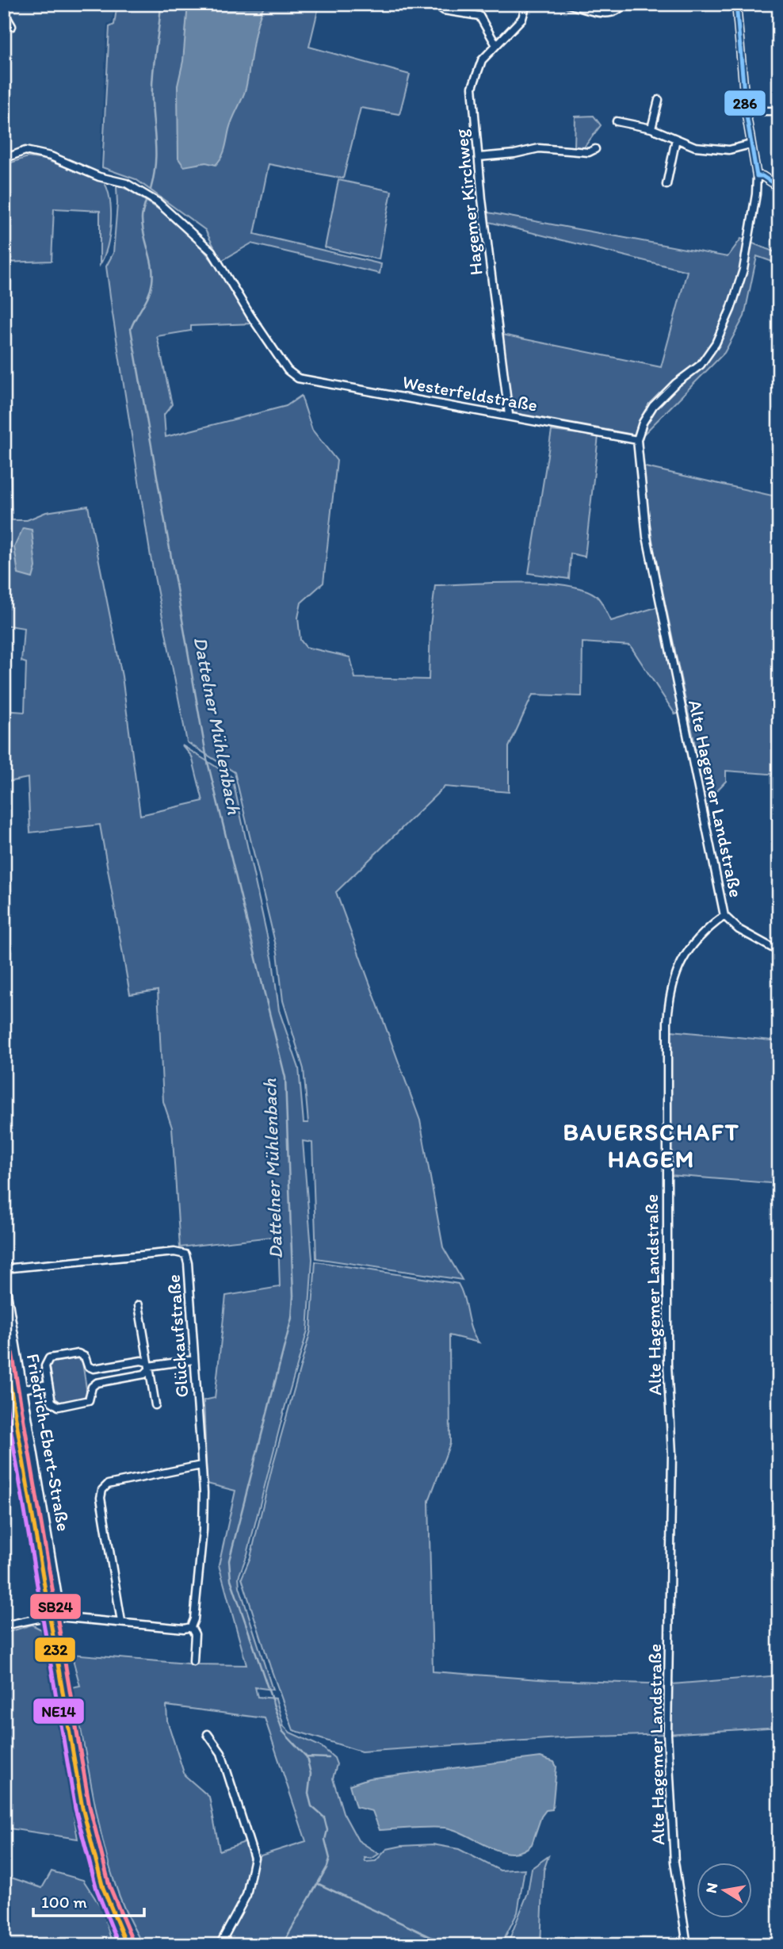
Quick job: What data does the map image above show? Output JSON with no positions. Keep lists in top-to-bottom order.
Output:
{
  "streets": {
    "main road": ["Friedrich-Ebert-Straße"],
    "street": [
      "Hagemer Kirchweg",
      "Westerfeldstraße",
      "Alte Hagemer Landstraße",
      "Glückaufstraße"
    ]
  },
  "crossings": [
    ["Hagemer Kirchweg", "Westerfeldstraße"],
    ["Westerfeldstraße", "Alte Hagemer Landstraße"]
  ],
  "districts": ["BAUERSCHAFT HAGEM"],
  "water": ["Dattelner Mühlenbach"],
  "lines": [
    "transit line 286",
    "transit line SB24",
    "transit line 232",
    "transit line NE14"
  ],
  "scale_bar": "100 m",
  "north": "left"
}
